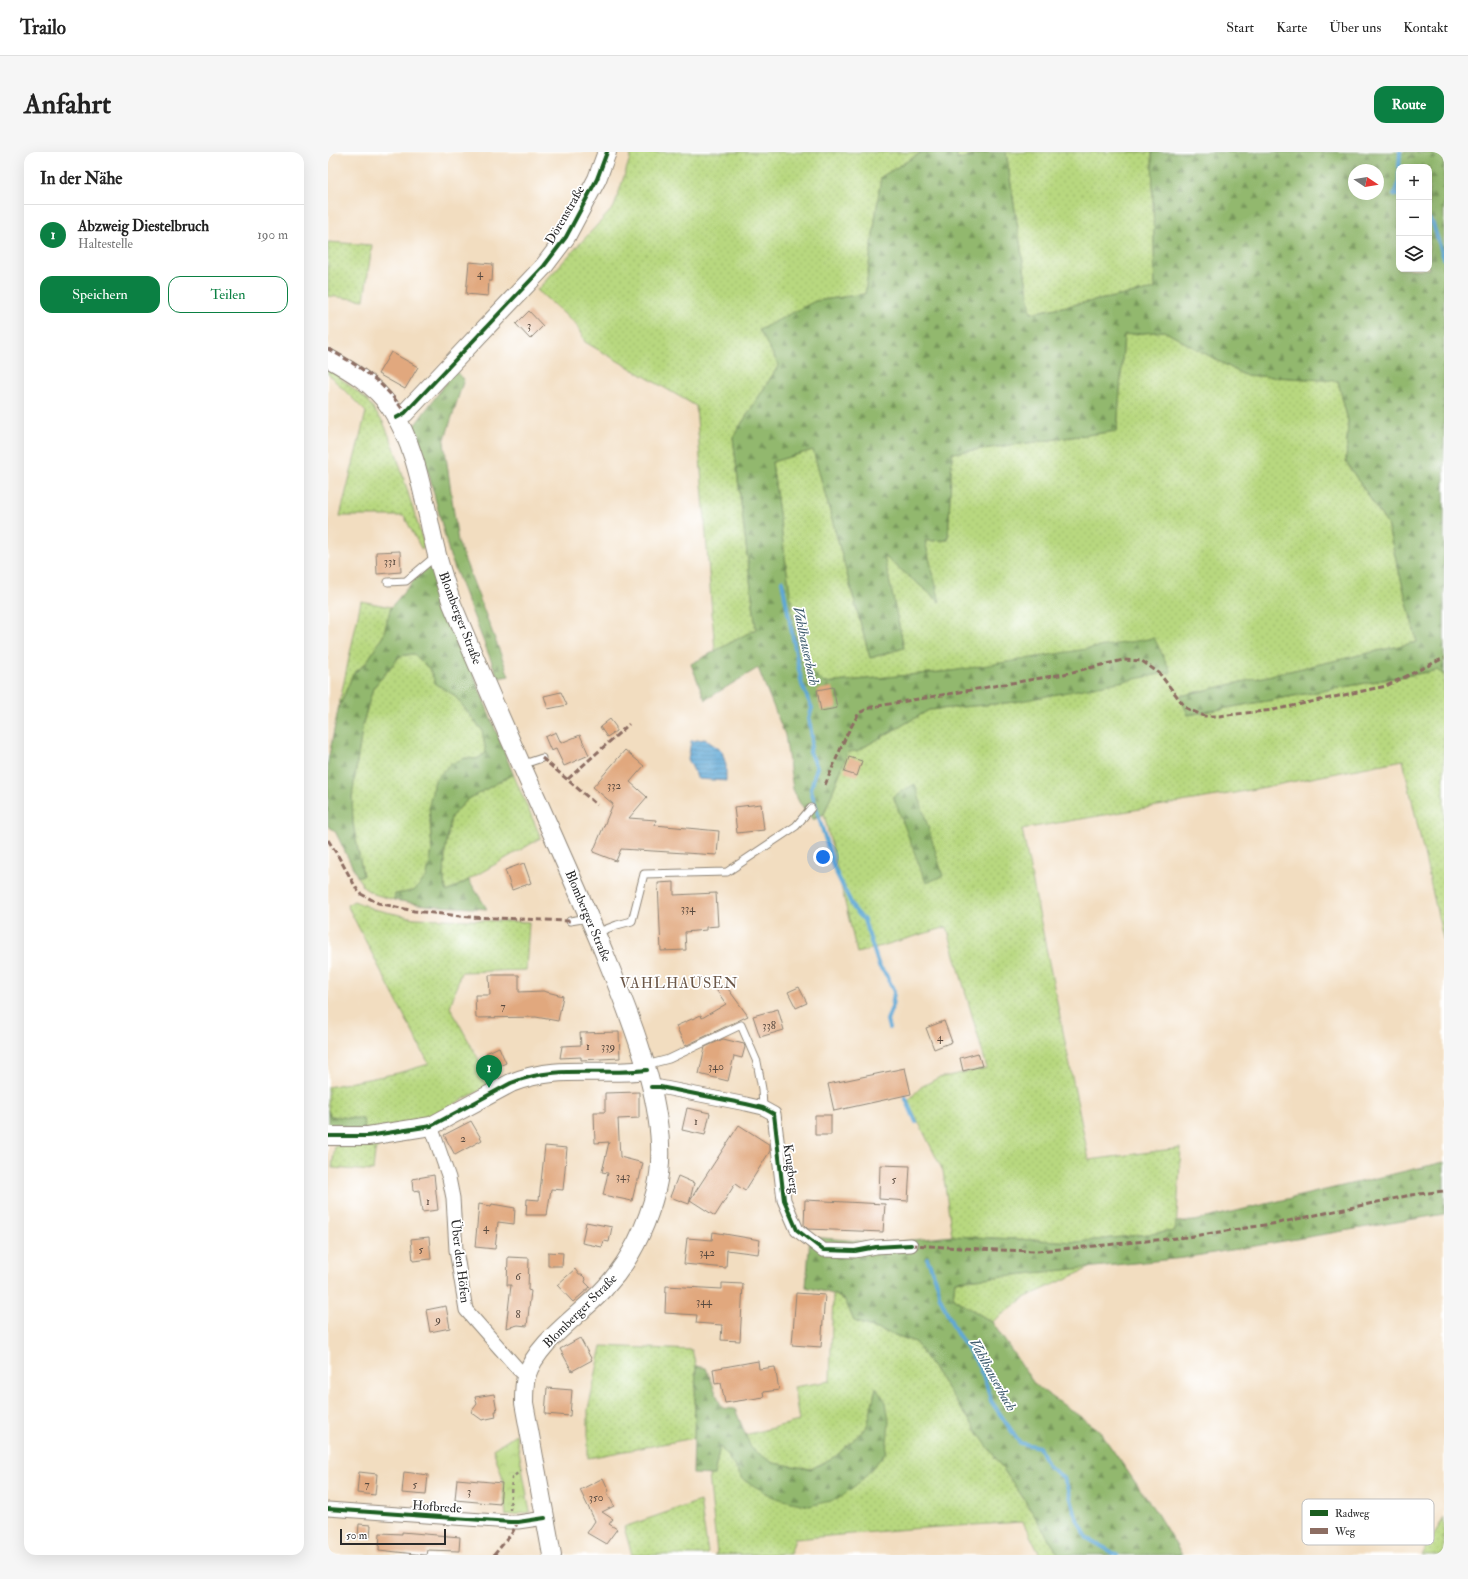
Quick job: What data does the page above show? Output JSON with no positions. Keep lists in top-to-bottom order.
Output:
{
  "streets": {
    "main road": ["Dörenstraße", "Blomberger Straße"],
    "street": ["Krugberg", "Über den Höfen", "Hofbrede"]
  },
  "crossings": [
    ["Dörenstraße", "Blomberger Straße"],
    ["Blomberger Straße", "Über den Höfen"],
    ["Blomberger Straße", "Hofbrede"]
  ],
  "districts": ["VAHLHAUSEN"],
  "water": ["Vahlhauserbach"],
  "house_numbers": [
    "4",
    "3",
    "331",
    "332",
    "334",
    "7",
    "338",
    "4",
    "1",
    "339",
    "340",
    "1",
    "2",
    "343",
    "5",
    "1",
    "4",
    "5",
    "342",
    "6",
    "344",
    "8",
    "9",
    "7",
    "5",
    "3",
    "350"
  ],
  "legend": ["Radweg", "Weg"],
  "scale_bar": "50 m",
  "north": "right",
  "page": {
    "header": "Trailo",
    "nav": [
      "Start",
      "Karte",
      "Über uns",
      "Kontakt"
    ],
    "buttons": [
      "Route",
      ["Speichern", "Teilen"]
    ],
    "title": "Anfahrt",
    "heading": "In der Nähe",
    "map_buttons": ["+", "−"],
    "list": [
      {
        "mark": "1",
        "name": "Abzweig Diestelbruch",
        "note": "Haltestelle",
        "value": "190 m"
      }
    ],
    "pins": "1",
    "scale": "50 m"
  }
}
